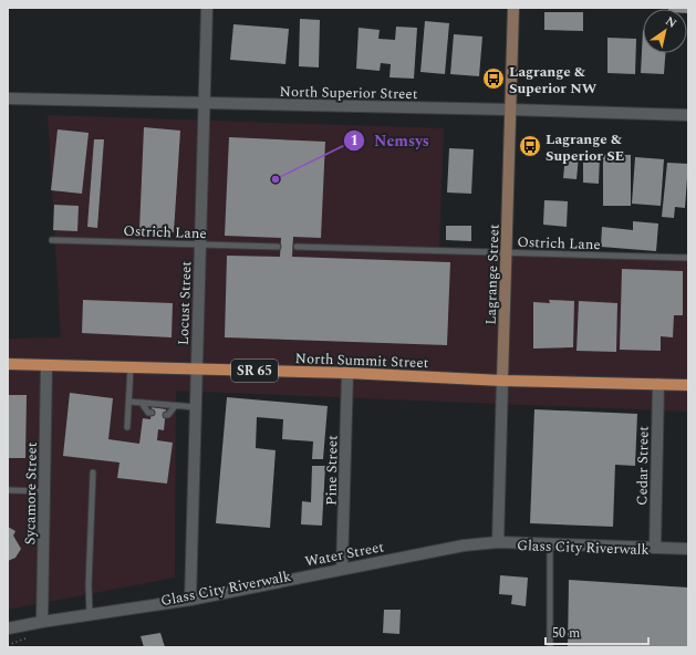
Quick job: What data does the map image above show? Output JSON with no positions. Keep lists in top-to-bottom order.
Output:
{
  "streets": {
    "main road": ["Lagrange Street", "North Summit Street", "SR 65"],
    "street": [
      "North Superior Street",
      "Locust Street",
      "Cedar Street",
      "Pine Street",
      "Sycamore Street",
      "Water Street"
    ],
    "lane": ["Ostrich Lane"]
  },
  "crossings": [
    ["North Superior Street", "Lagrange Street"],
    ["North Superior Street", "Locust Street"],
    ["Ostrich Lane", "Lagrange Street"],
    ["Ostrich Lane", "Locust Street"],
    ["Lagrange Street", "North Summit Street"],
    ["Lagrange Street", "Water Street"],
    ["Locust Street", "North Summit Street"],
    ["Locust Street", "Water Street"],
    ["North Summit Street", "Cedar Street"],
    ["North Summit Street", "Pine Street"],
    ["North Summit Street", "Sycamore Street"],
    ["Cedar Street", "Water Street"],
    ["Pine Street", "Water Street"],
    ["Sycamore Street", "Water Street"]
  ],
  "places": {
    "bus stop": ["Lagrange & Superior NW", "Lagrange & Superior SE"],
    "other": ["Nemsys"]
  },
  "scale_bar": "50 m",
  "north": "top right"
}
